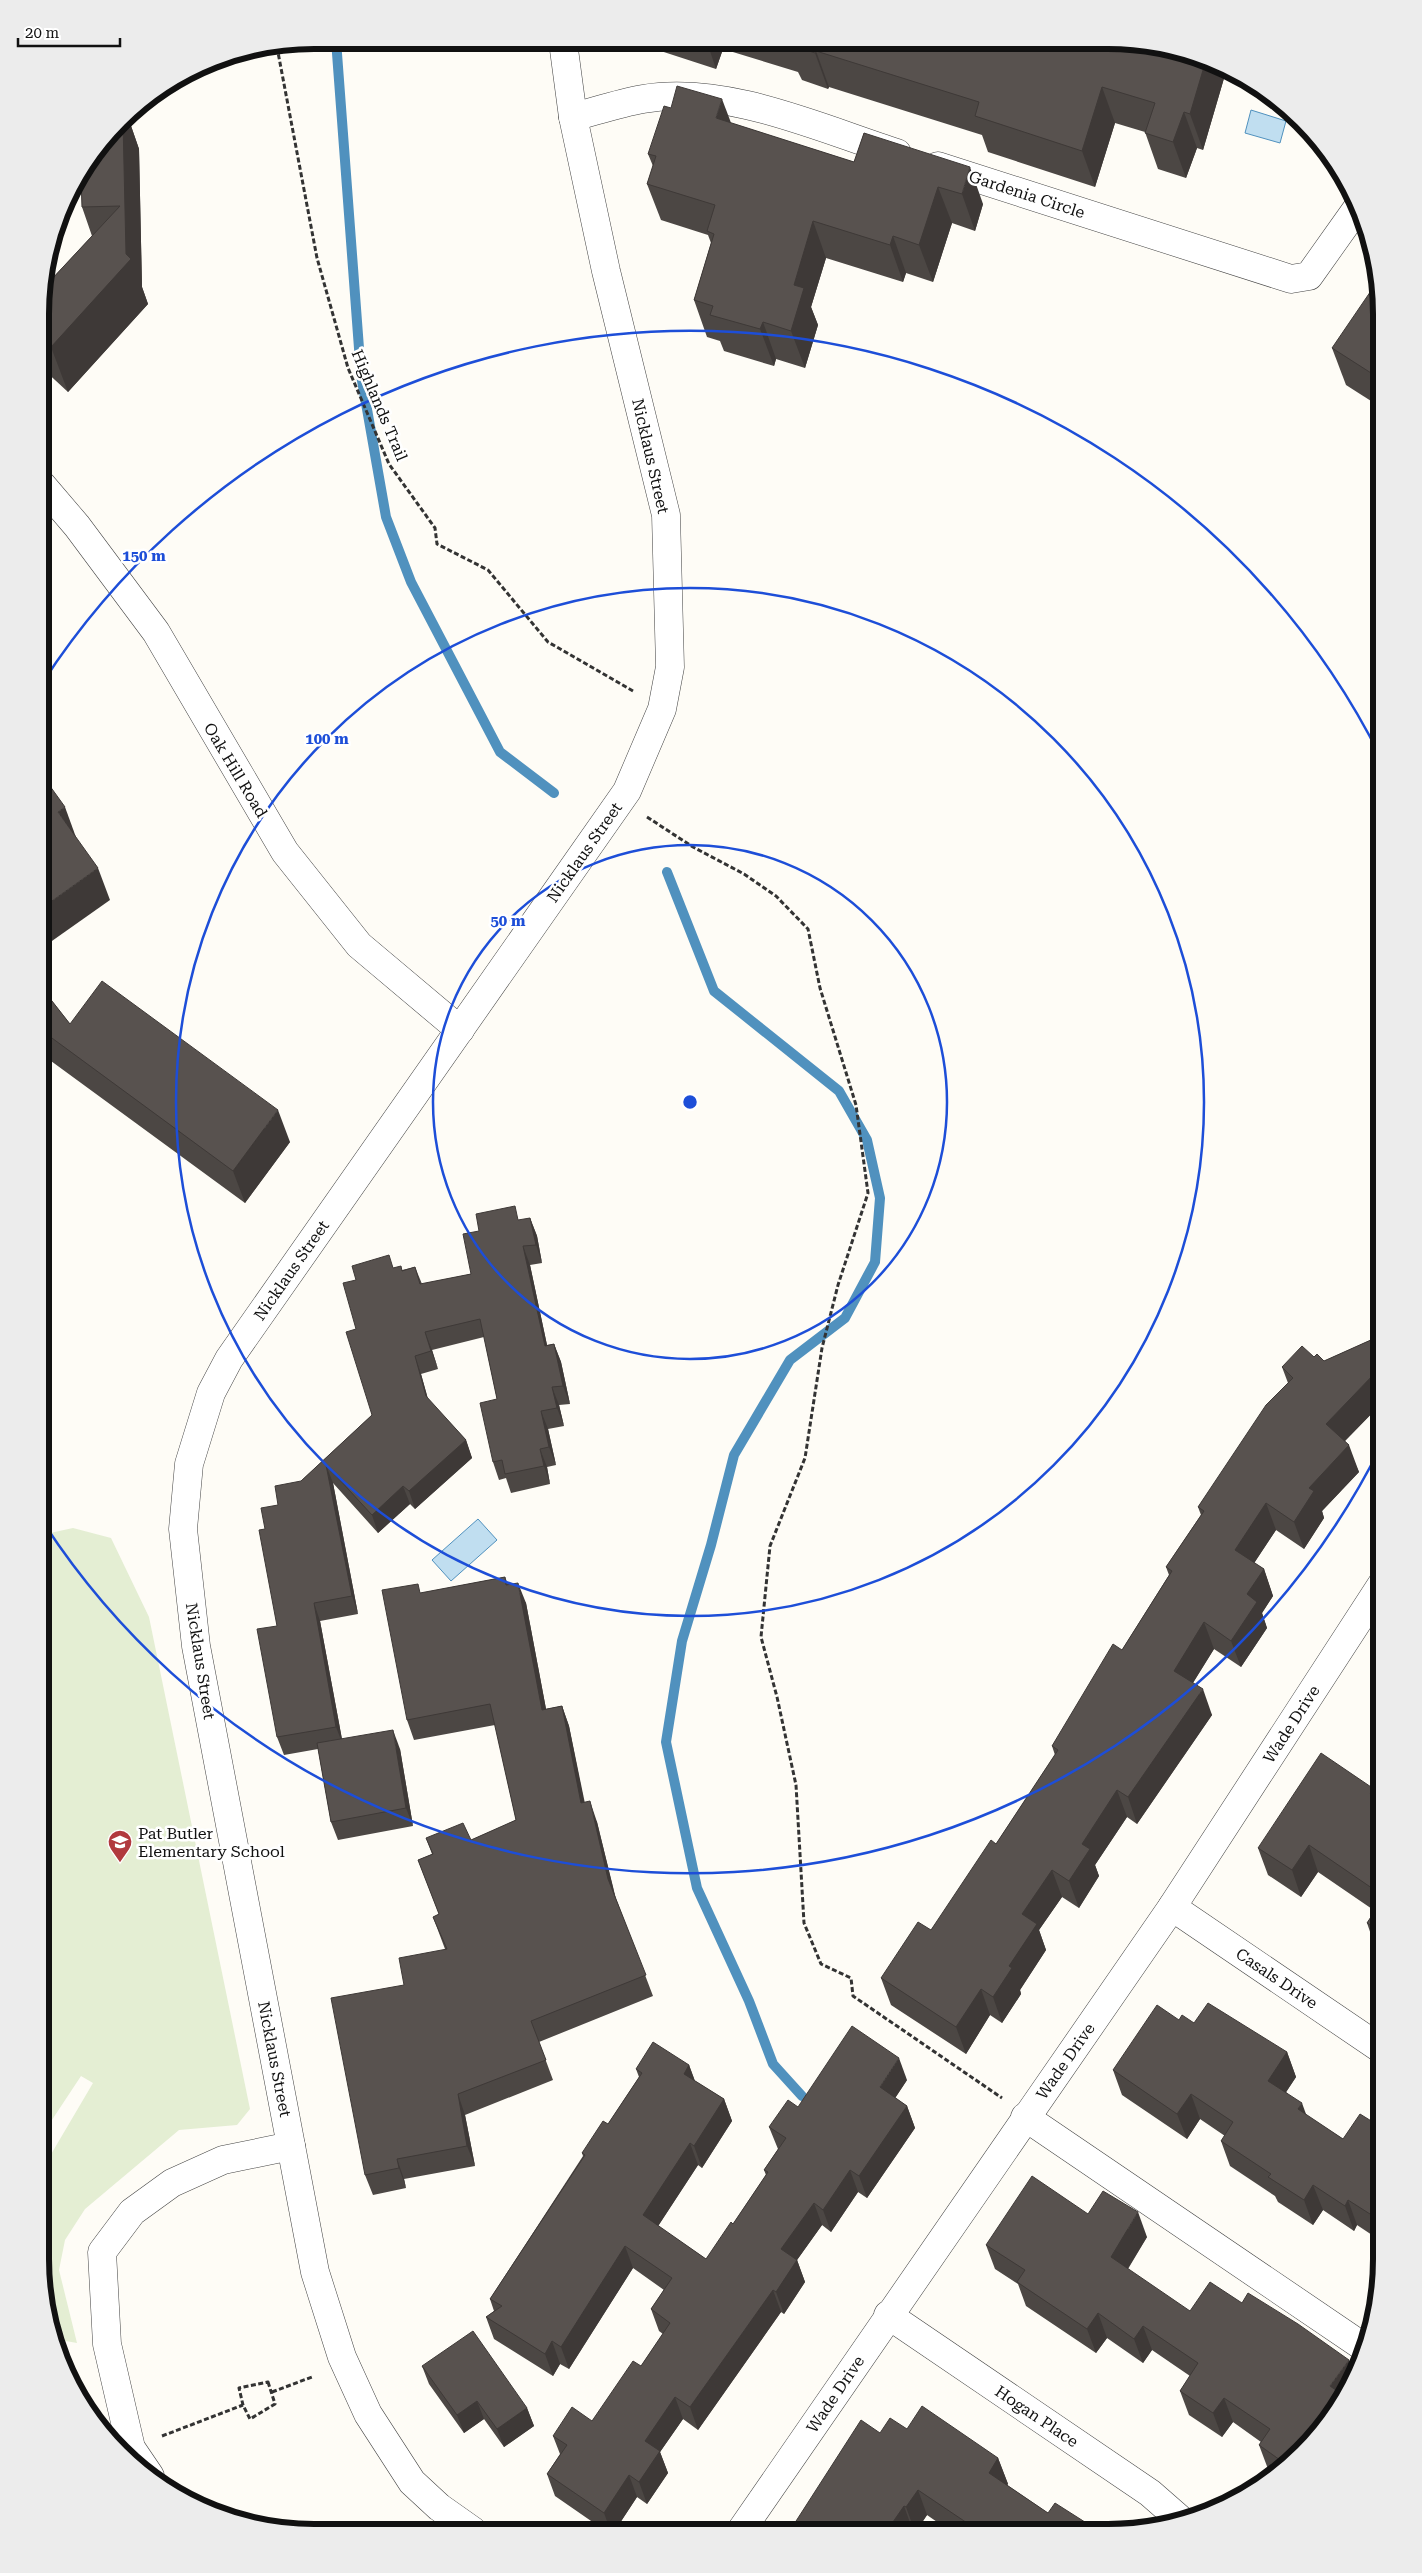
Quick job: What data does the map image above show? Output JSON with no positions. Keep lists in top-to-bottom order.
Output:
{
  "streets": {
    "street": [
      "Gardenia Circle",
      "Nicklaus Street",
      "Oak Hill Road",
      "Wade Drive",
      "Casals Drive",
      "Hogan Place"
    ],
    "path": ["Highlands Trail"]
  },
  "crossings": [
    ["Gardenia Circle", "Nicklaus Street"],
    ["Highlands Trail", "Nicklaus Street"],
    ["Nicklaus Street", "Oak Hill Road"],
    ["Wade Drive", "Casals Drive"],
    ["Wade Drive", "Hogan Place"]
  ],
  "places": {
    "school or university": ["Pat Butler Elementary School"]
  },
  "scale_bar": "20 m",
  "rings": ["150 m", "100 m", "50 m"]
}
